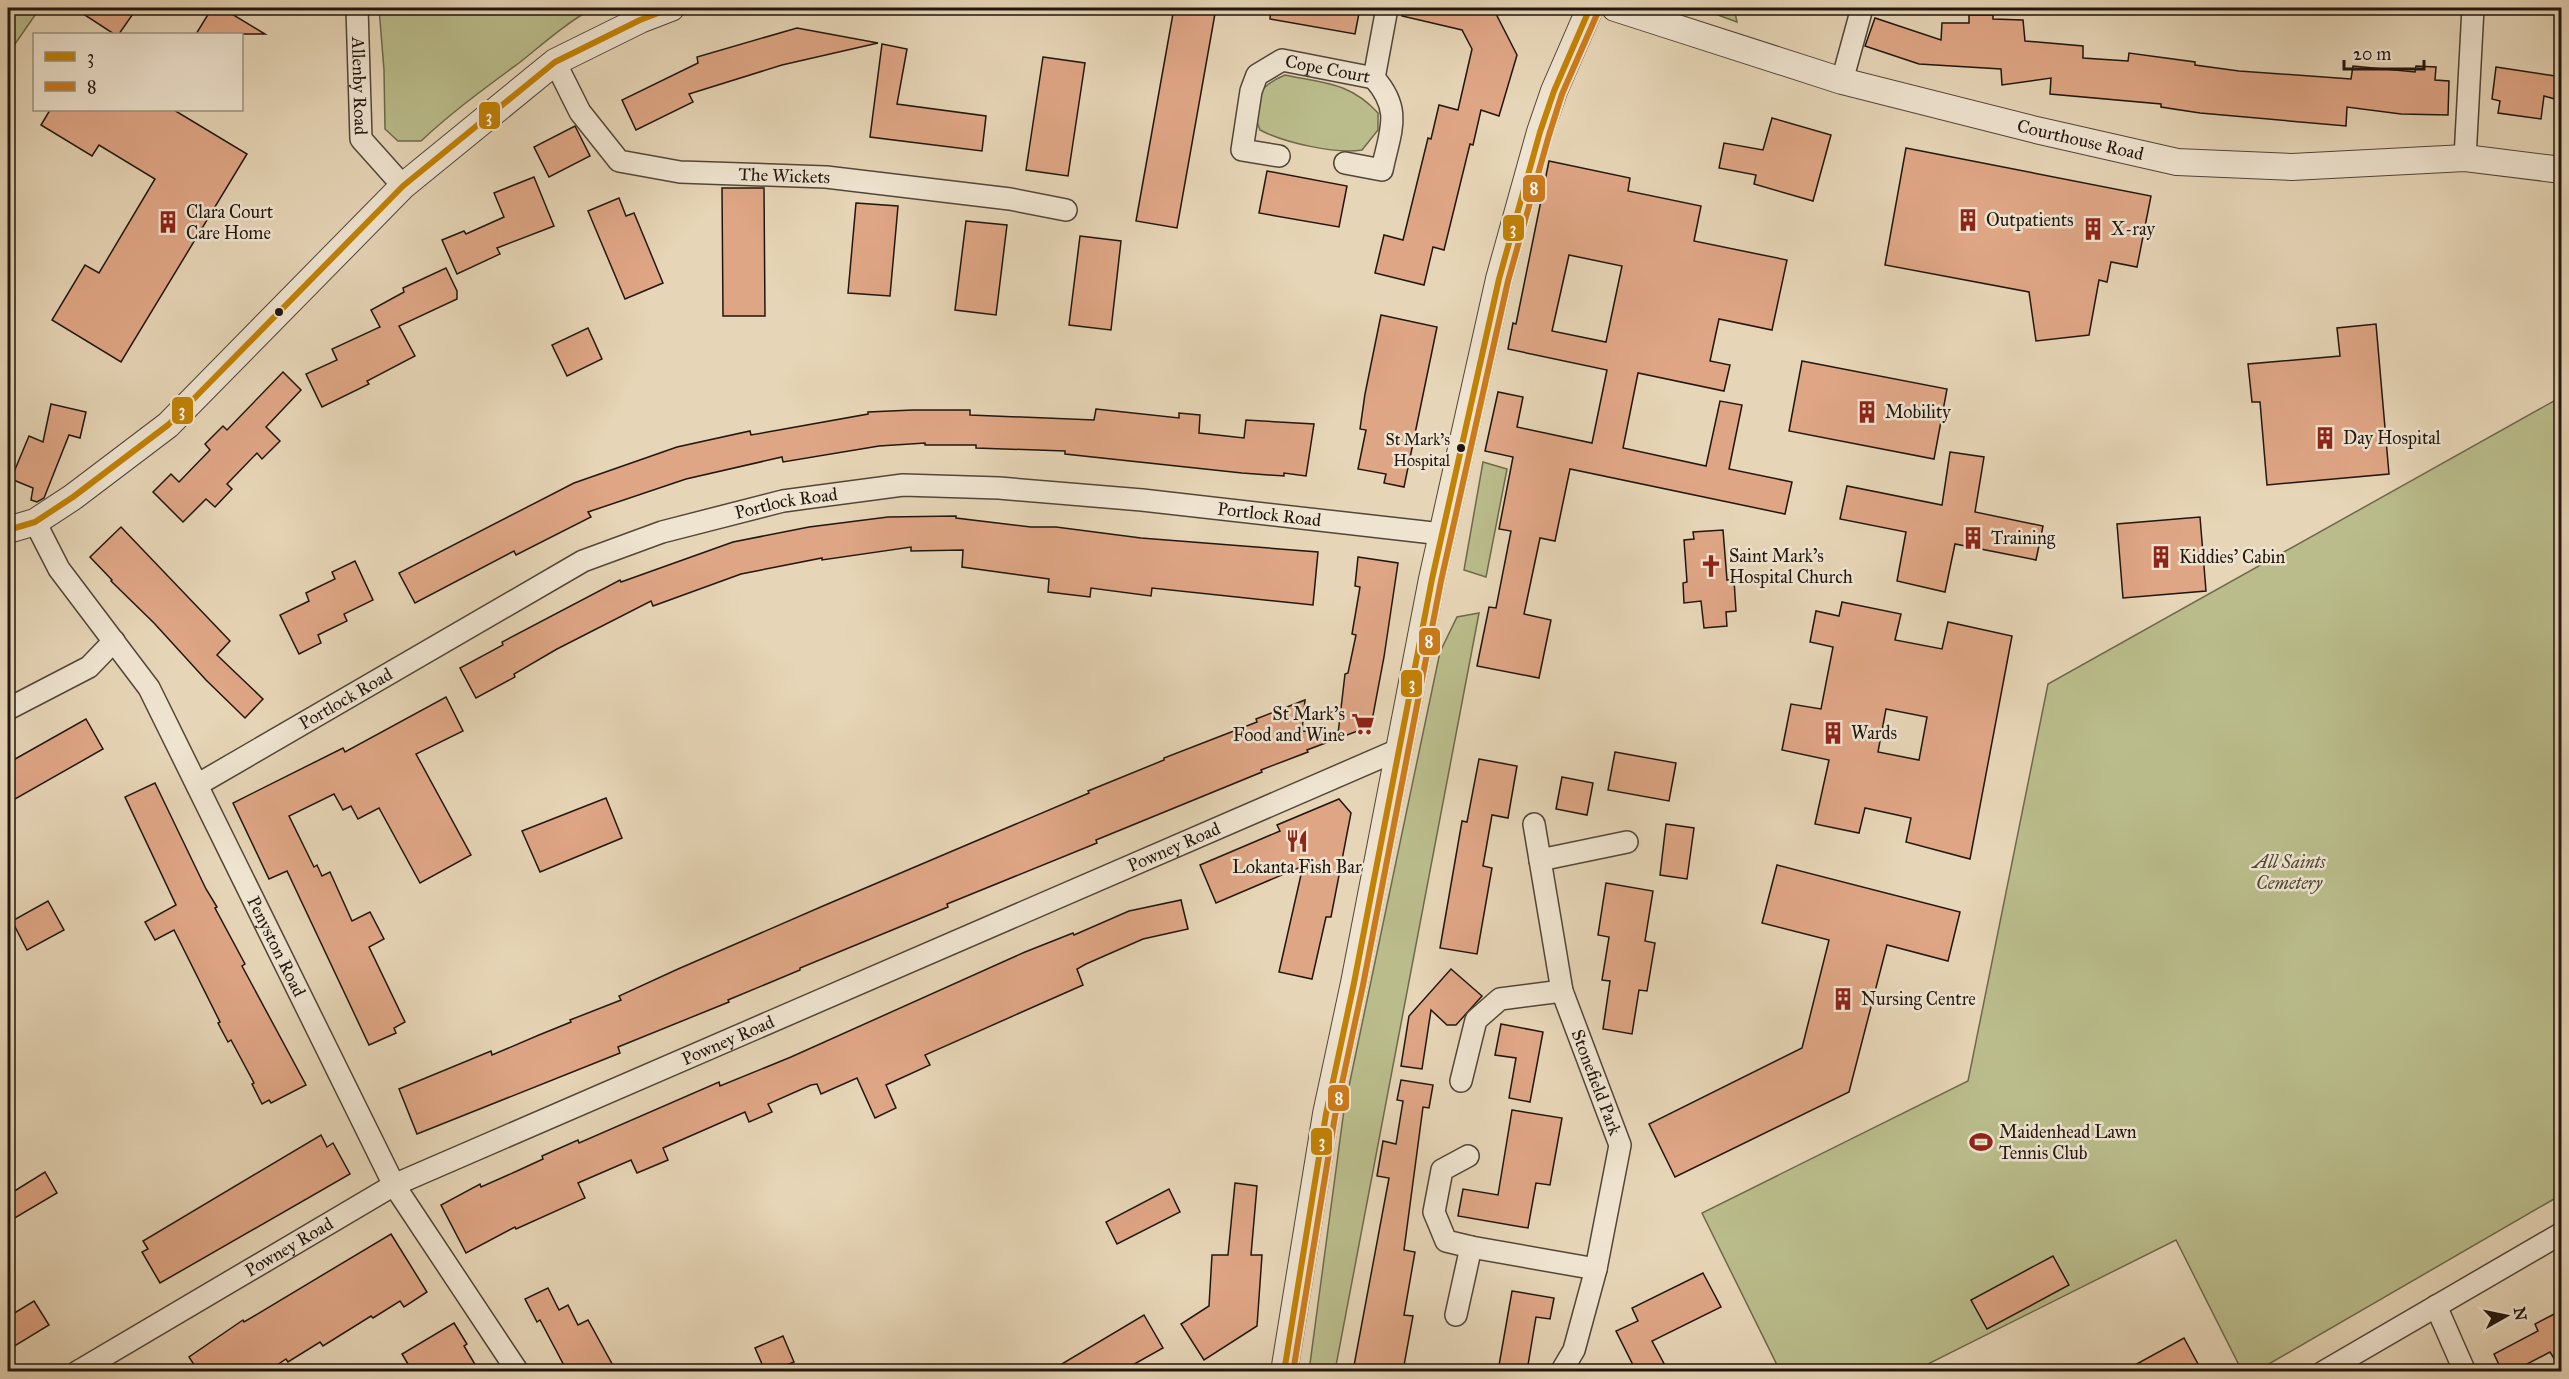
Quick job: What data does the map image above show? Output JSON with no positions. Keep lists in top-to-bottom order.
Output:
{
  "streets": {
    "street": [
      "Cope Court",
      "Allenby Road",
      "Courthouse Road",
      "The Wickets",
      "Portlock Road",
      "Powney Road",
      "Penyston Road",
      "Stonefield Park"
    ]
  },
  "crossings": [
    ["Portlock Road", "Penyston Road"],
    ["Powney Road", "Penyston Road"]
  ],
  "parks": ["All Saints Cemetery"],
  "places": {
    "building": [
      "Outpatients",
      "Clara Court Care Home",
      "X-ray",
      "Mobility",
      "Day Hospital",
      "Training",
      "Kiddies' Cabin",
      "Wards",
      "Nursing Centre"
    ],
    "other": ["St Mark's Hospital"],
    "church": ["Saint Mark's Hospital Church"],
    "supermarket": ["St Mark's Food and Wine"],
    "restaurant": ["Lokanta Fish Bar"],
    "sports": ["Maidenhead Lawn Tennis Club"]
  },
  "lines": ["transit line 3", "transit line 8"],
  "legend": ["3", "8"],
  "scale_bar": "20 m",
  "north": "right"
}
